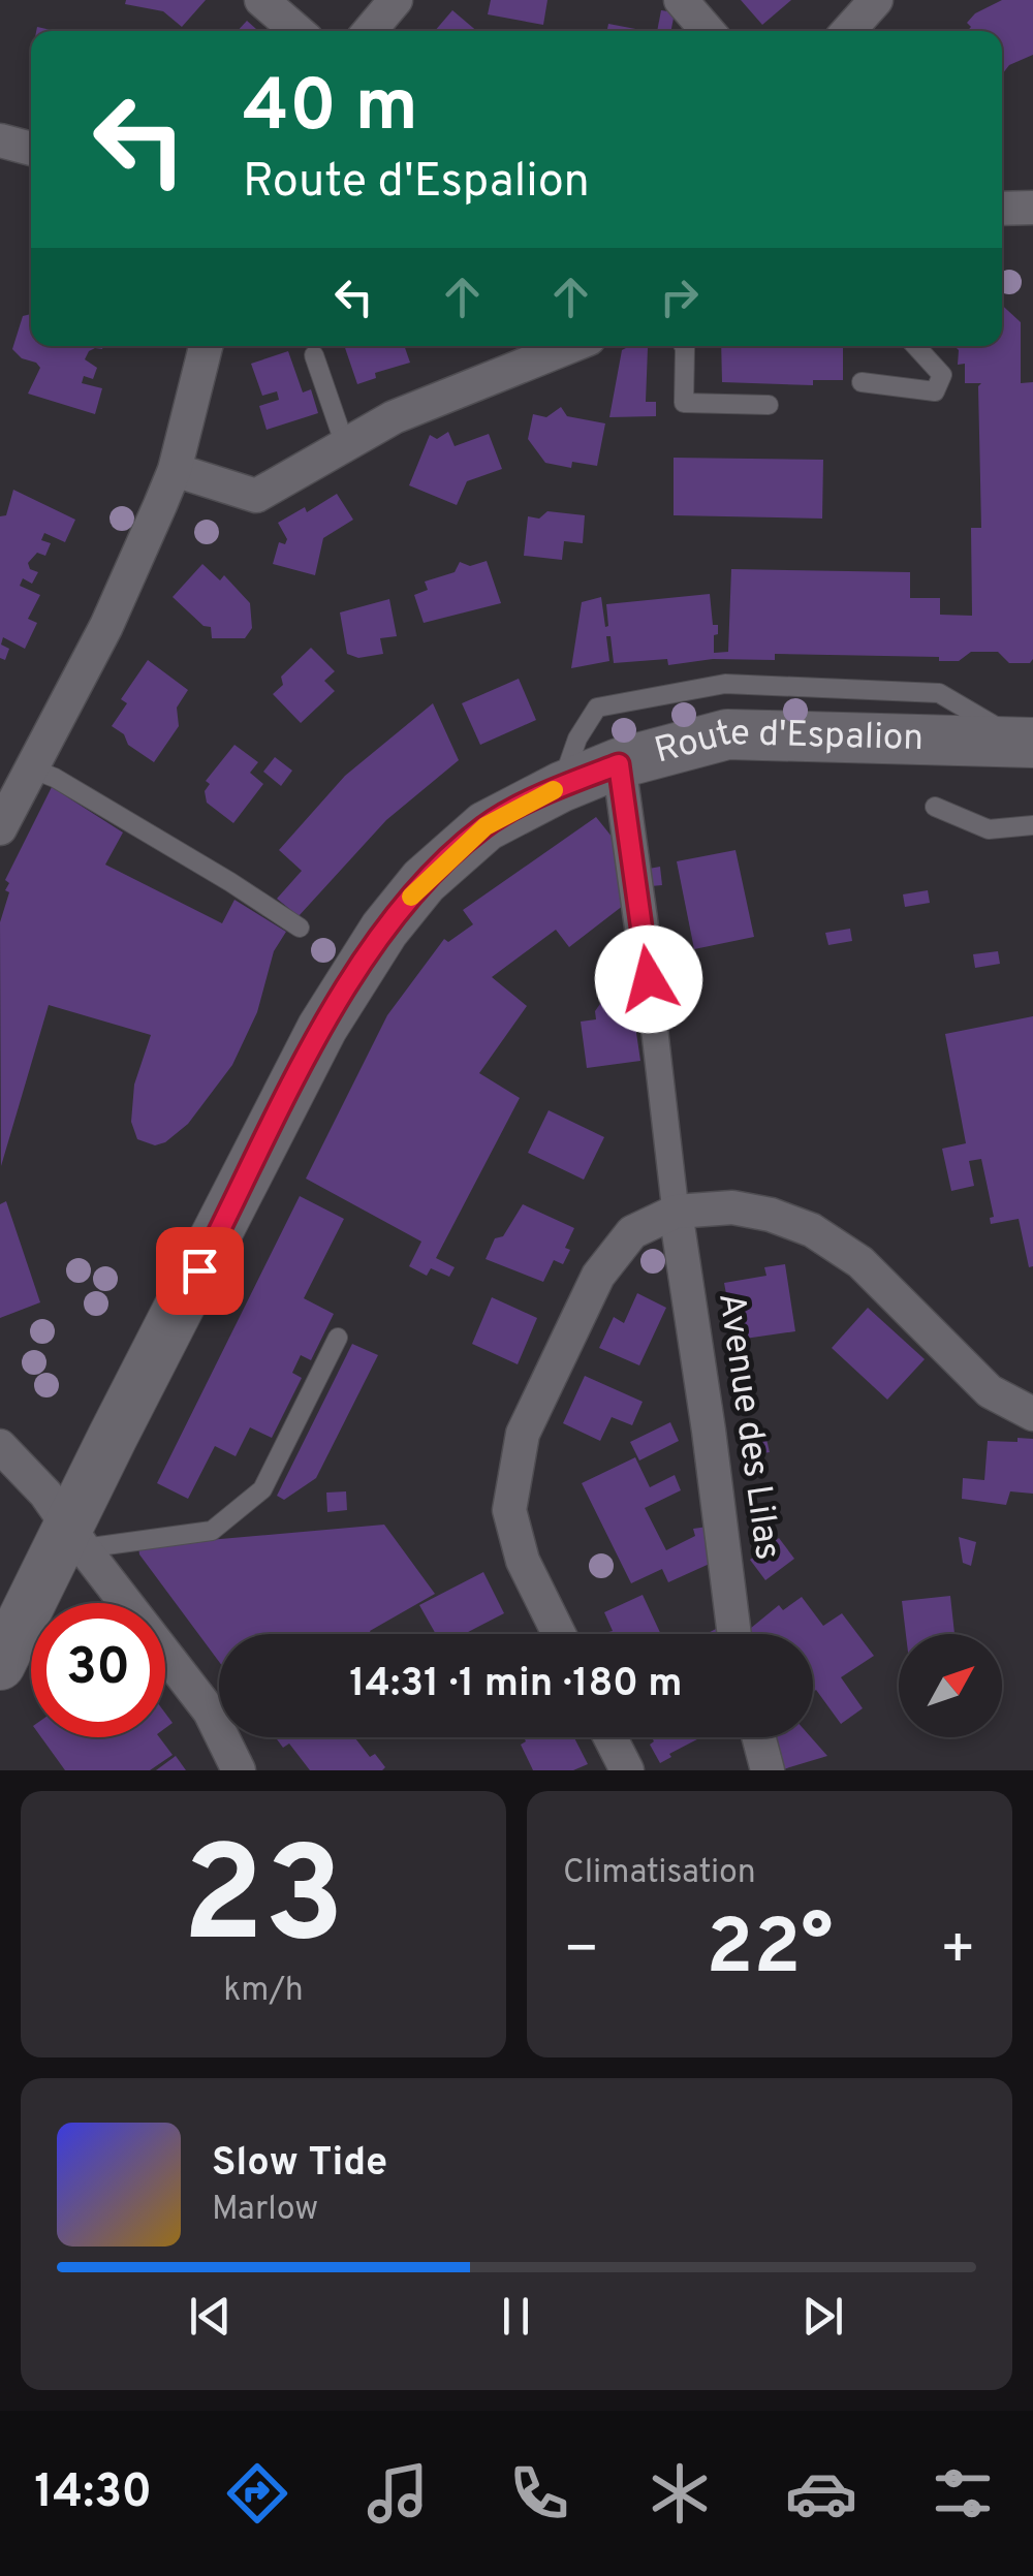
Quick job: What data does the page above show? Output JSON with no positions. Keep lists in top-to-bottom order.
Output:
{
  "streets": {
    "main road": ["Route d'Espalion"],
    "street": ["Avenue des Lilas"]
  },
  "north": "top right",
  "page": {
    "turn": ["40 m", "Route d'Espalion"],
    "limit": "30",
    "trip": "14:31 · 1 min · 180 m",
    "tile": [
      ["23", "km/h"],
      "Climatisation"
    ],
    "heat": ["−", "22°", "+"],
    "song": ["Slow Tide", "Marlow"],
    "tabs": "14:30"
  }
}
